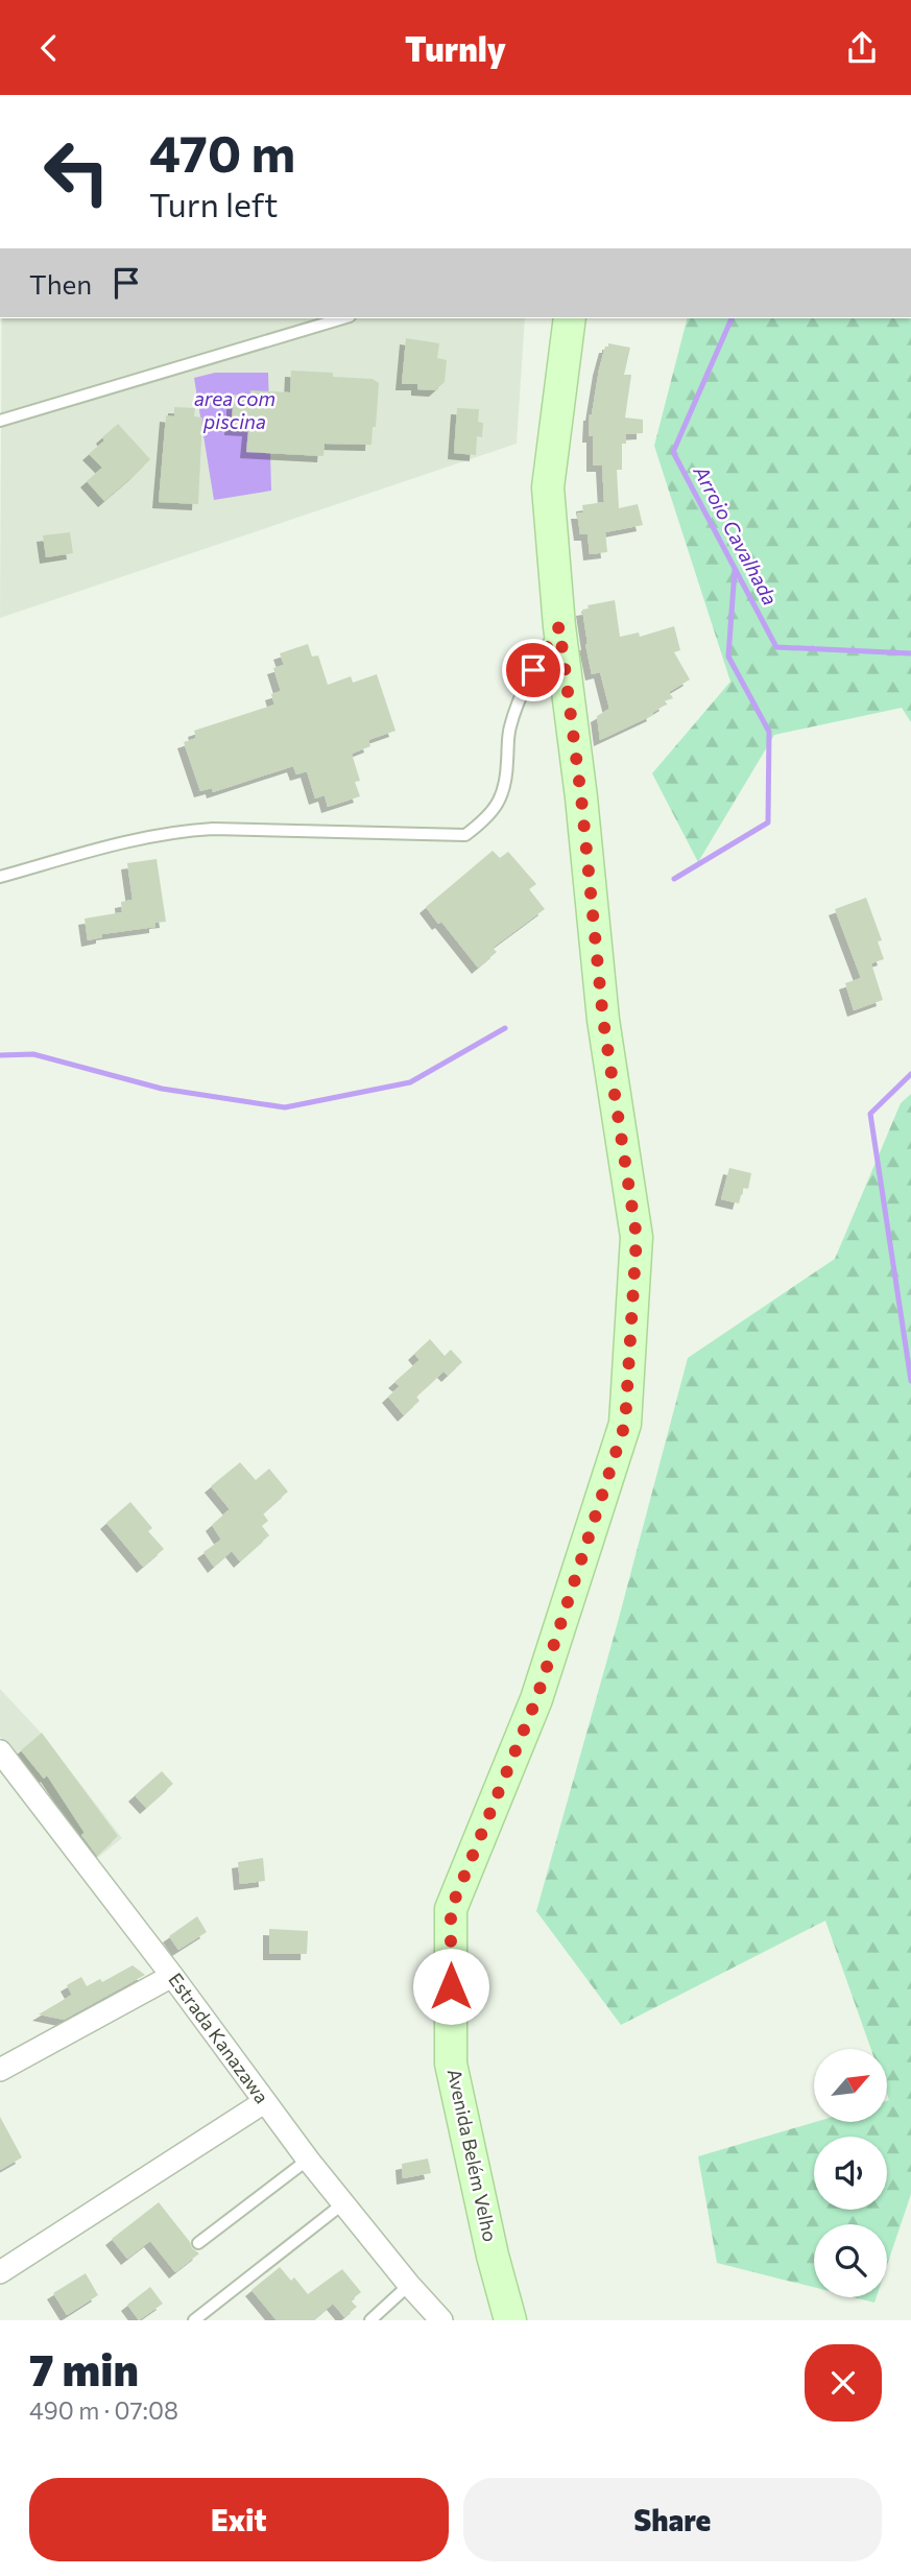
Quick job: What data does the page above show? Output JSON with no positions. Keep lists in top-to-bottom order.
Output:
{
  "streets": {
    "main road": ["Avenida Belém Velho"],
    "street": ["Estrada Kanazawa"]
  },
  "water": ["area com piscina", "Arroio Cavalhada"],
  "north": "top right",
  "page": {
    "header": "Turnly",
    "turn": ["470 m", "Turn left"],
    "then": "Then",
    "heading": ["7 min", "490 m · 07:08"],
    "buttons": ["Exit", "Share"]
  }
}
